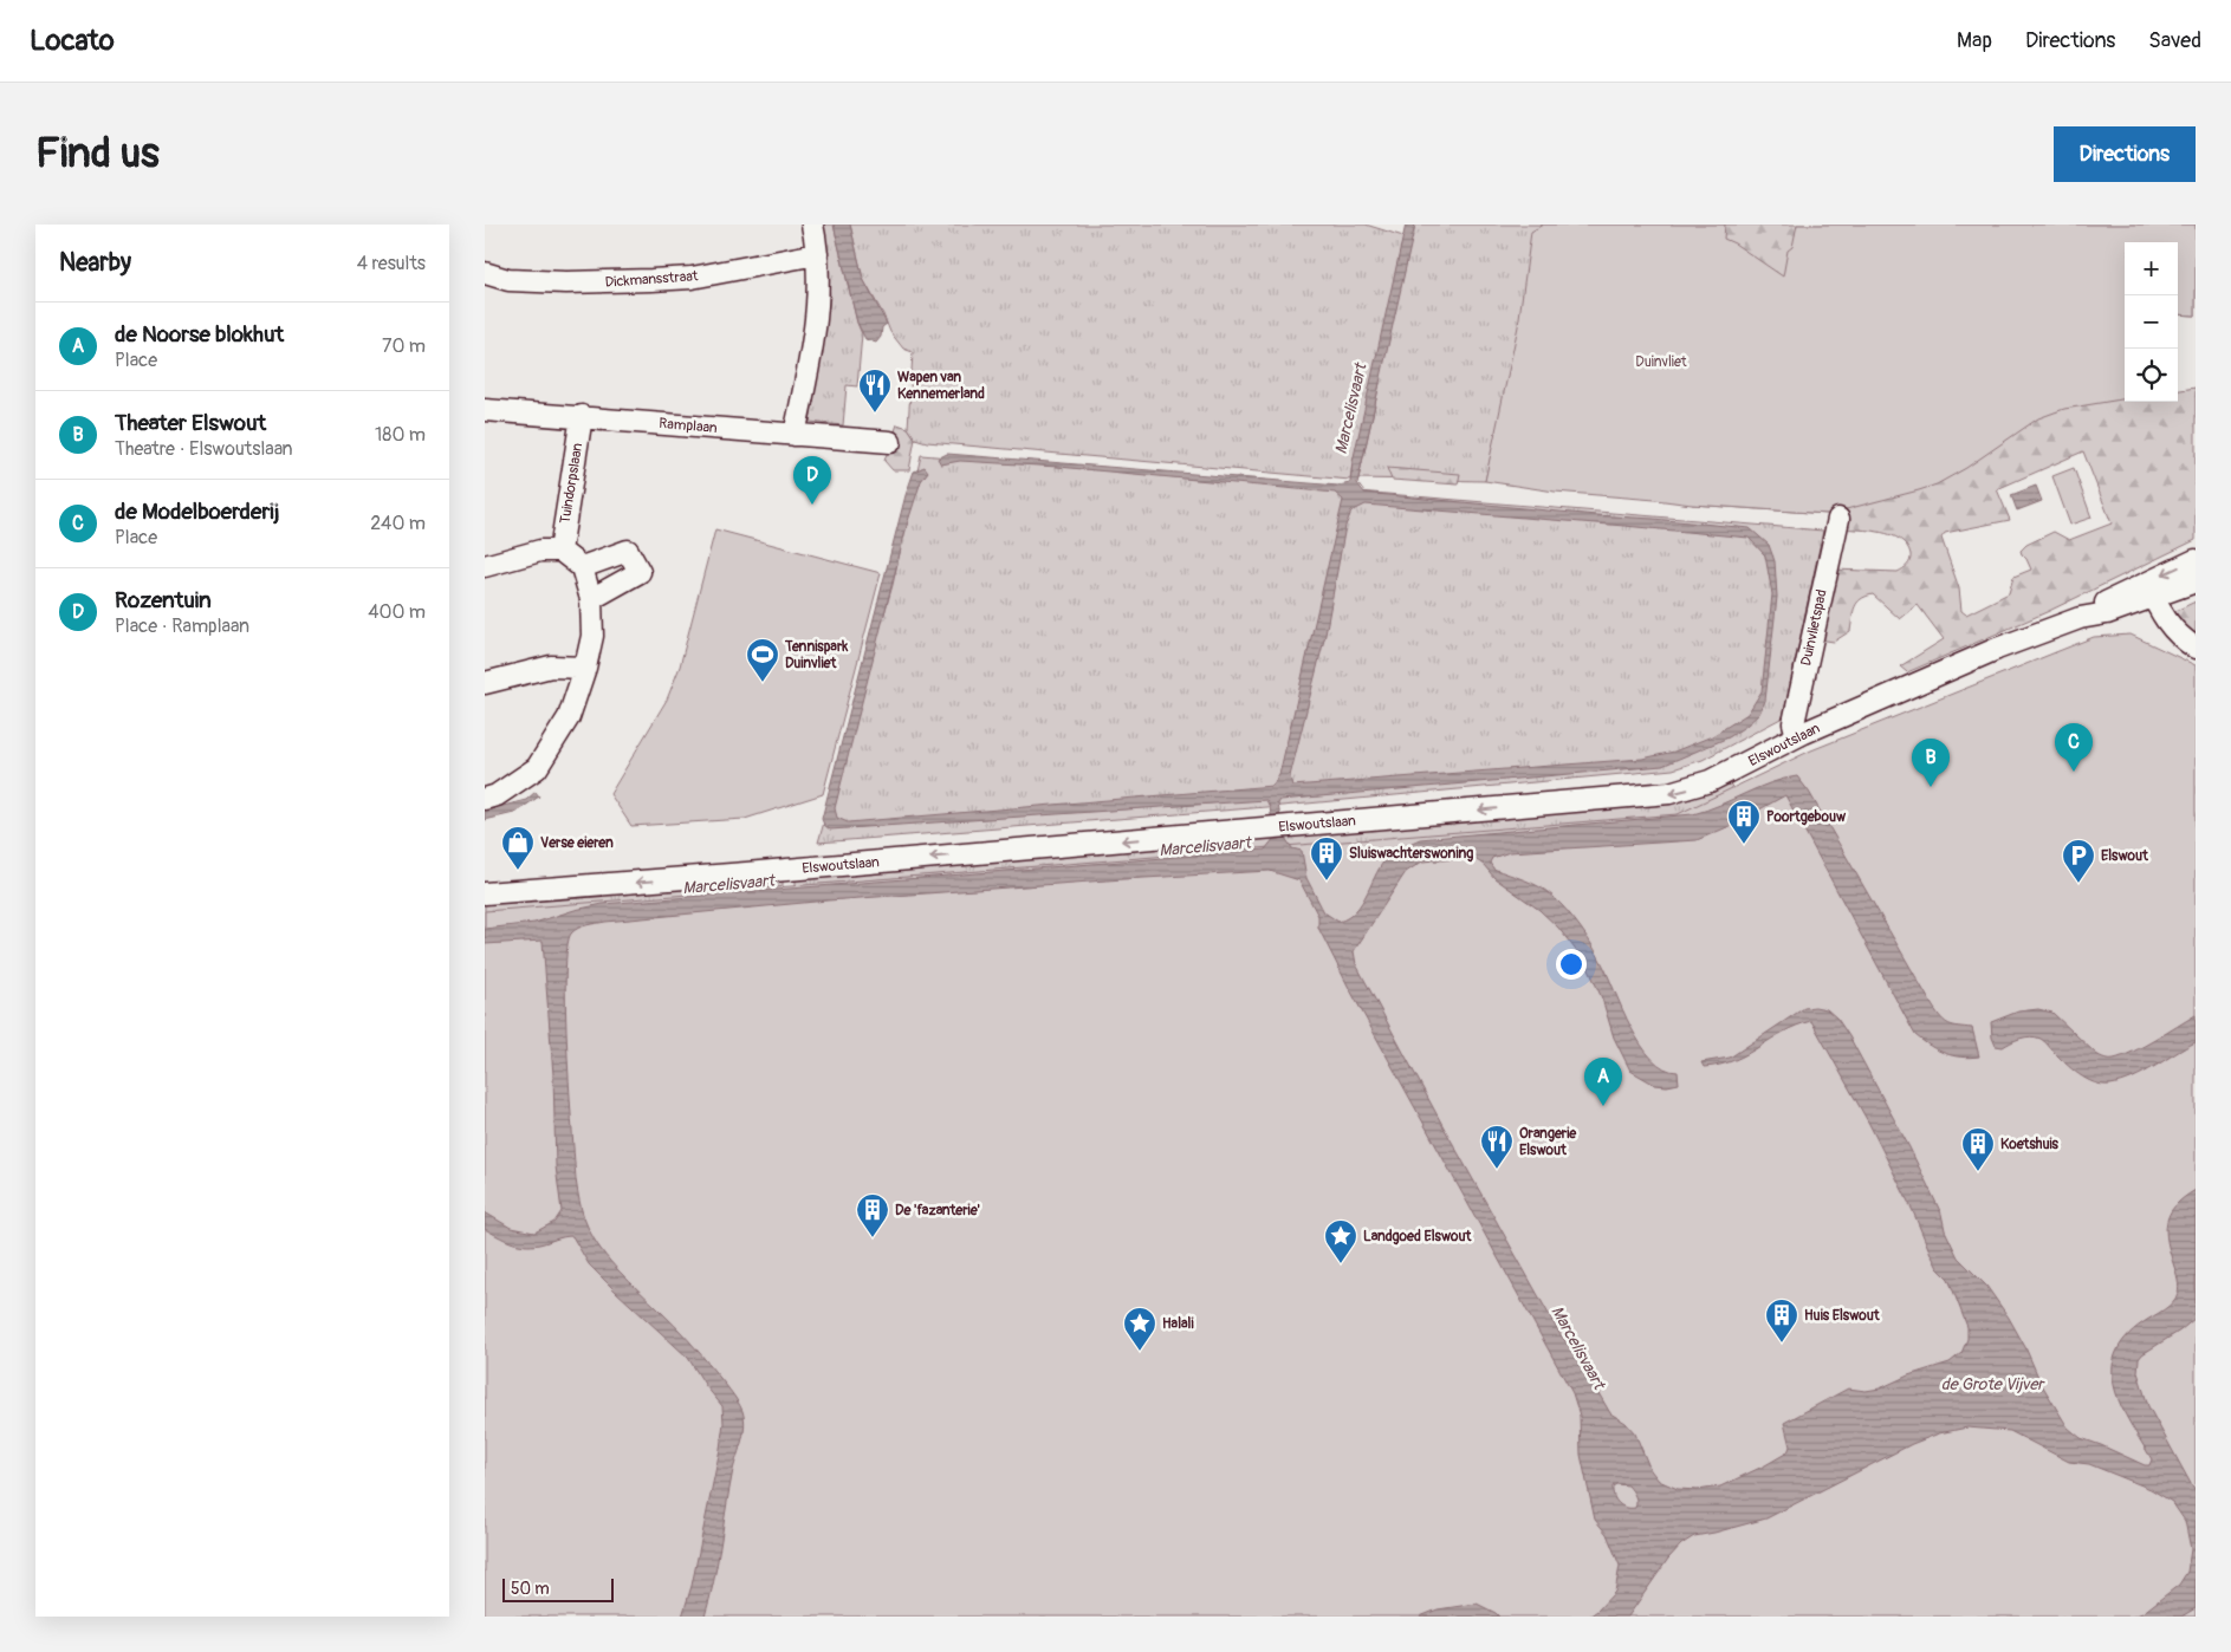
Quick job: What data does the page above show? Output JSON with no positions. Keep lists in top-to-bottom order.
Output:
{
  "streets": {
    "street": [
      "Dickmansstraat",
      "Ramplaan",
      "Tuindorpslaan",
      "Duinvlietspad",
      "Elswoutslaan"
    ]
  },
  "crossings": [
    ["Ramplaan", "Tuindorpslaan"],
    ["Duinvlietspad", "Elswoutslaan"]
  ],
  "one_way": ["Elswoutslaan"],
  "water": ["Marcelisvaart", "de Grote Vijver"],
  "parks": ["Duinvliet"],
  "places": {
    "restaurant": ["Wapen van Kennemerland", "Orangerie Elswout"],
    "sports": ["Tennispark Duinvliet"],
    "building": [
      "Poortgebouw",
      "Sluiswachterswoning",
      "Koetshuis",
      "De 'fazanterie'",
      "Huis Elswout"
    ],
    "shop": ["Verse eieren"],
    "parking": ["Elswout"],
    "place": ["Landgoed Elswout", "Halali"]
  },
  "scale_bar": "50 m",
  "page": {
    "header": "Locato",
    "nav": ["Map", "Directions", "Saved"],
    "buttons": "Directions",
    "title": "Find us",
    "heading": ["Nearby", "4 results"],
    "map_buttons": ["+", "−"],
    "list": [
      {
        "mark": "A",
        "name": "de Noorse blokhut",
        "note": "Place",
        "value": "70 m"
      },
      {
        "mark": "B",
        "name": "Theater Elswout",
        "note": "Theatre · Elswoutslaan",
        "value": "180 m"
      },
      {
        "mark": "C",
        "name": "de Modelboerderij",
        "note": "Place",
        "value": "240 m"
      },
      {
        "mark": "D",
        "name": "Rozentuin",
        "note": "Place · Ramplaan",
        "value": "400 m"
      }
    ],
    "pins": [
      "D",
      "C",
      "B",
      "A"
    ],
    "scale": "50 m"
  }
}
